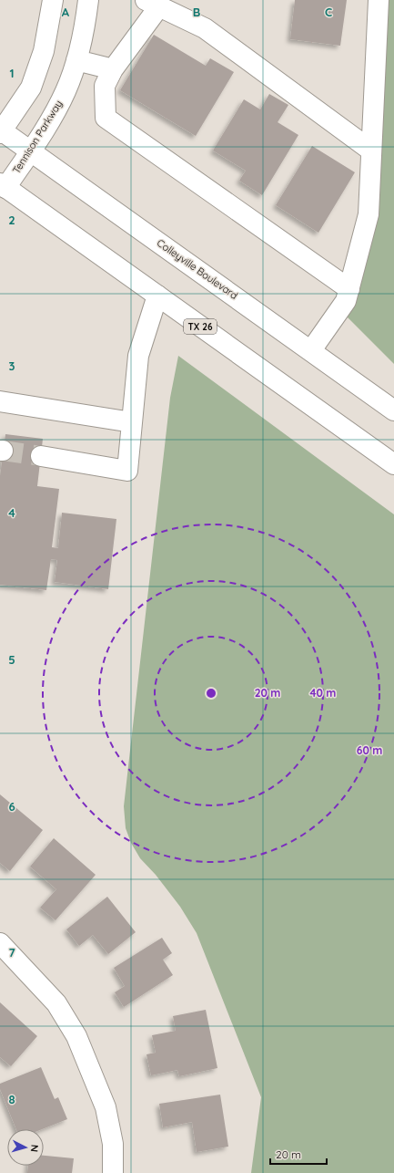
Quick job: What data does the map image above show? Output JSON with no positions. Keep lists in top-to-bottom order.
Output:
{
  "streets": {
    "main road": ["Tennison Parkway", "Colleyville Boulevard", "TX 26"]
  },
  "crossings": [
    ["Tennison Parkway", "Colleyville Boulevard"],
    ["Tennison Parkway", "TX 26"]
  ],
  "scale_bar": "20 m",
  "north": "right",
  "grid": {
    "columns": ["A", "B", "C"],
    "rows": [
      "1",
      "2",
      "3",
      "4",
      "5",
      "6",
      "7",
      "8"
    ]
  },
  "rings": ["20 m", "40 m", "60 m"]
}
